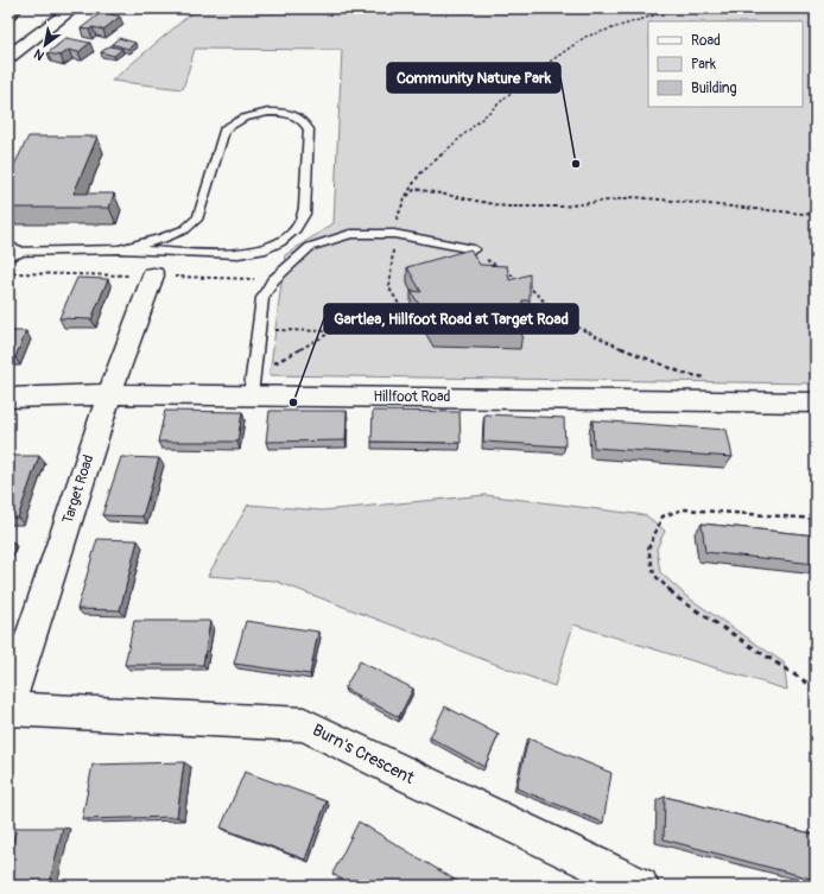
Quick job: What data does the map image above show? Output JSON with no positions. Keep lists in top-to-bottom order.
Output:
{
  "streets": {
    "street": ["Hillfoot Road", "Target Road", "Burn's Crescent"]
  },
  "crossings": [
    ["Hillfoot Road", "Target Road"]
  ],
  "places": ["Community Nature Park", "Gartlea, Hillfoot Road at Target Road"],
  "legend": ["Road", "Park", "Building"],
  "north": "bottom left"
}
